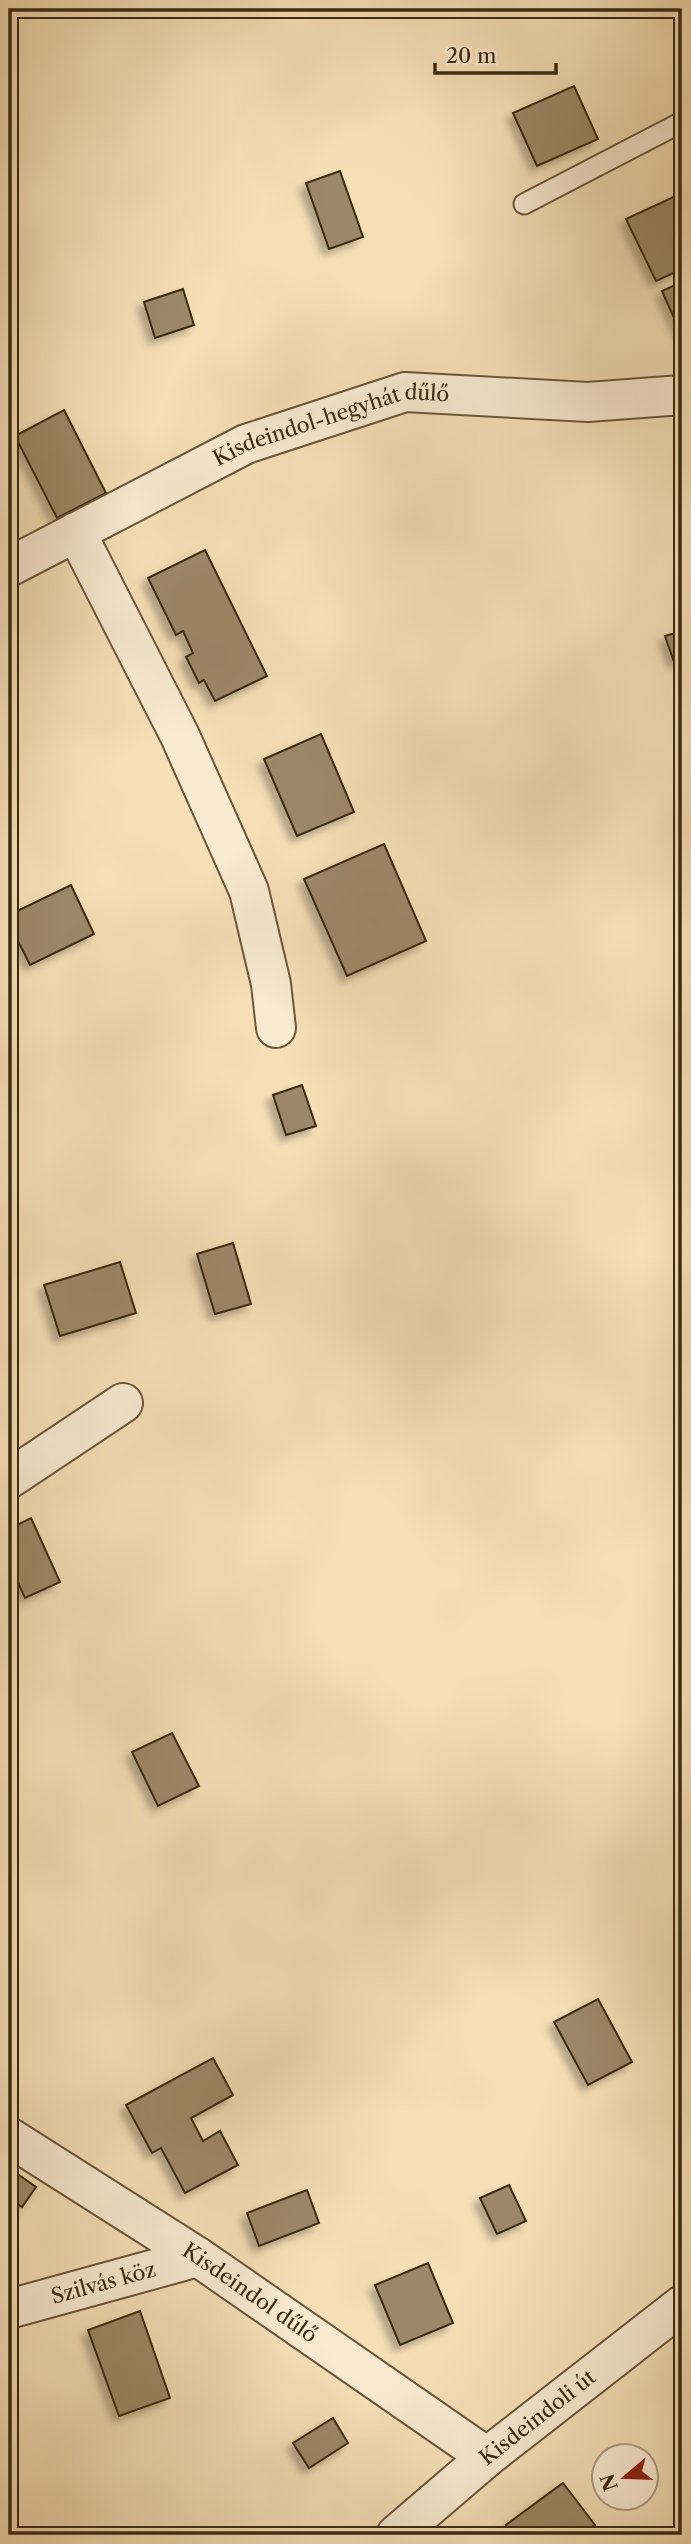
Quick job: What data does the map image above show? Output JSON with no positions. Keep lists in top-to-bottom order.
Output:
{
  "streets": {
    "street": [
      "Kisdeindol-hegyhát dűlő",
      "Szilvás köz",
      "Kisdeindol dűlő",
      "Kisdeindoli út"
    ]
  },
  "crossings": [
    ["Szilvás köz", "Kisdeindol dűlő"],
    ["Kisdeindol dűlő", "Kisdeindoli út"]
  ],
  "scale_bar": "20 m",
  "north": "left"
}
